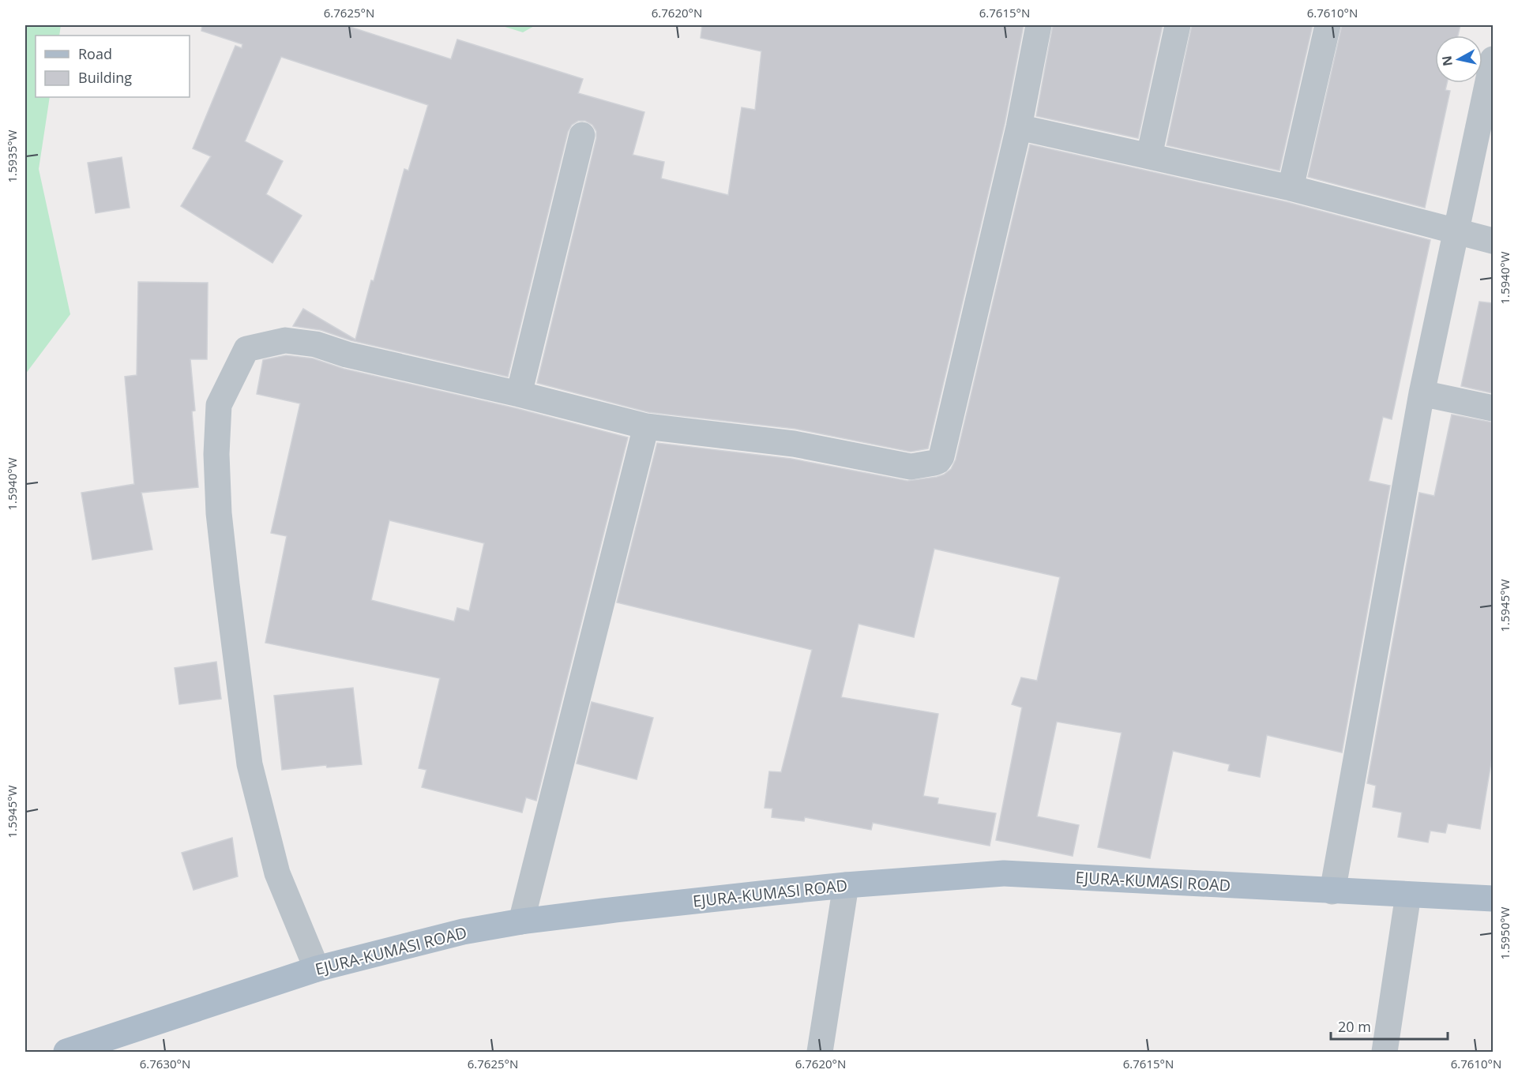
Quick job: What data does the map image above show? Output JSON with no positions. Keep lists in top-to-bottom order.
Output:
{
  "streets": {
    "main road": ["EJURA-KUMASI ROAD"]
  },
  "legend": ["Road", "Building"],
  "scale_bar": "20 m",
  "north": "left",
  "coordinates": [
    "6.7625°N",
    "6.7620°N",
    "6.7615°N",
    "6.7610°N",
    "1.5935°W",
    "1.5940°W",
    "1.5945°W",
    "1.5950°W",
    "6.7630°N"
  ]
}
